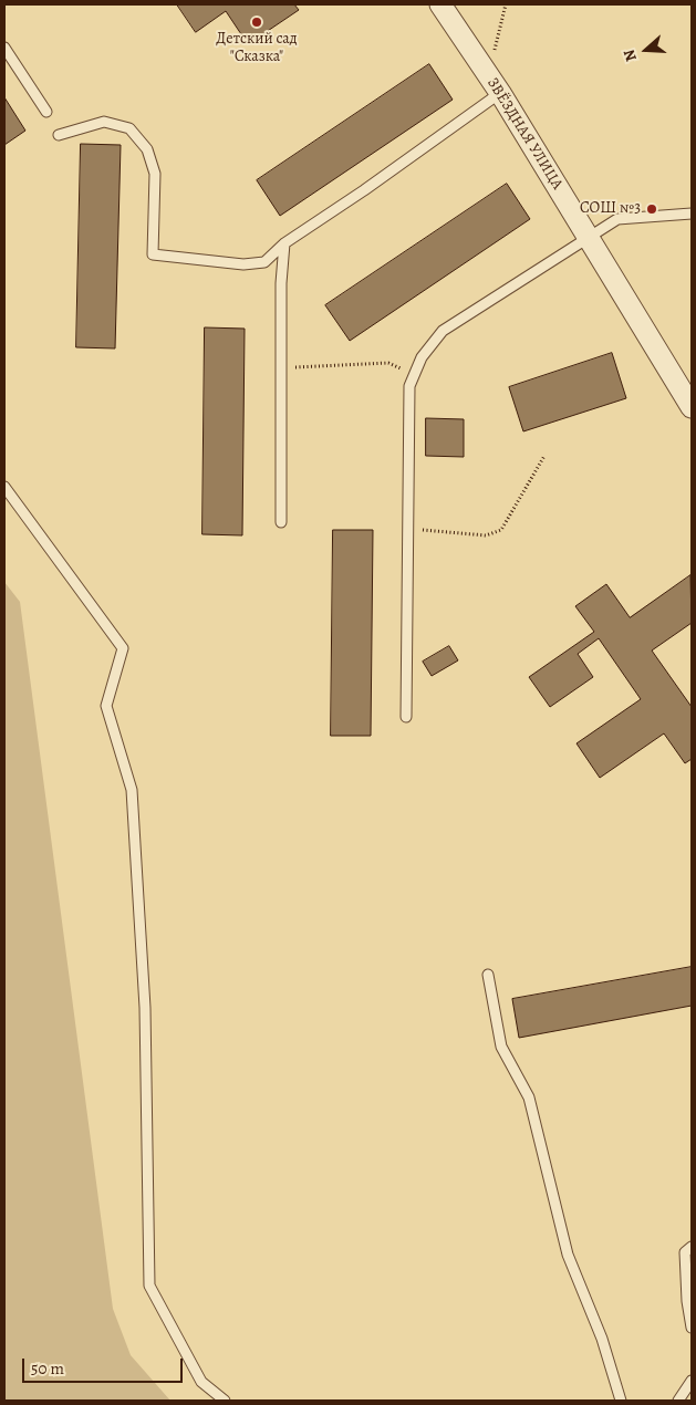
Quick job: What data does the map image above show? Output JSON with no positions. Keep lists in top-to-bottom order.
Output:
{
  "streets": {
    "street": ["ЗВЁЗДНАЯ УЛИЦА"]
  },
  "places": ["Детский сад \"Сказка\"", "СОШ №3"],
  "scale_bar": "50 m",
  "north": "left"
}
